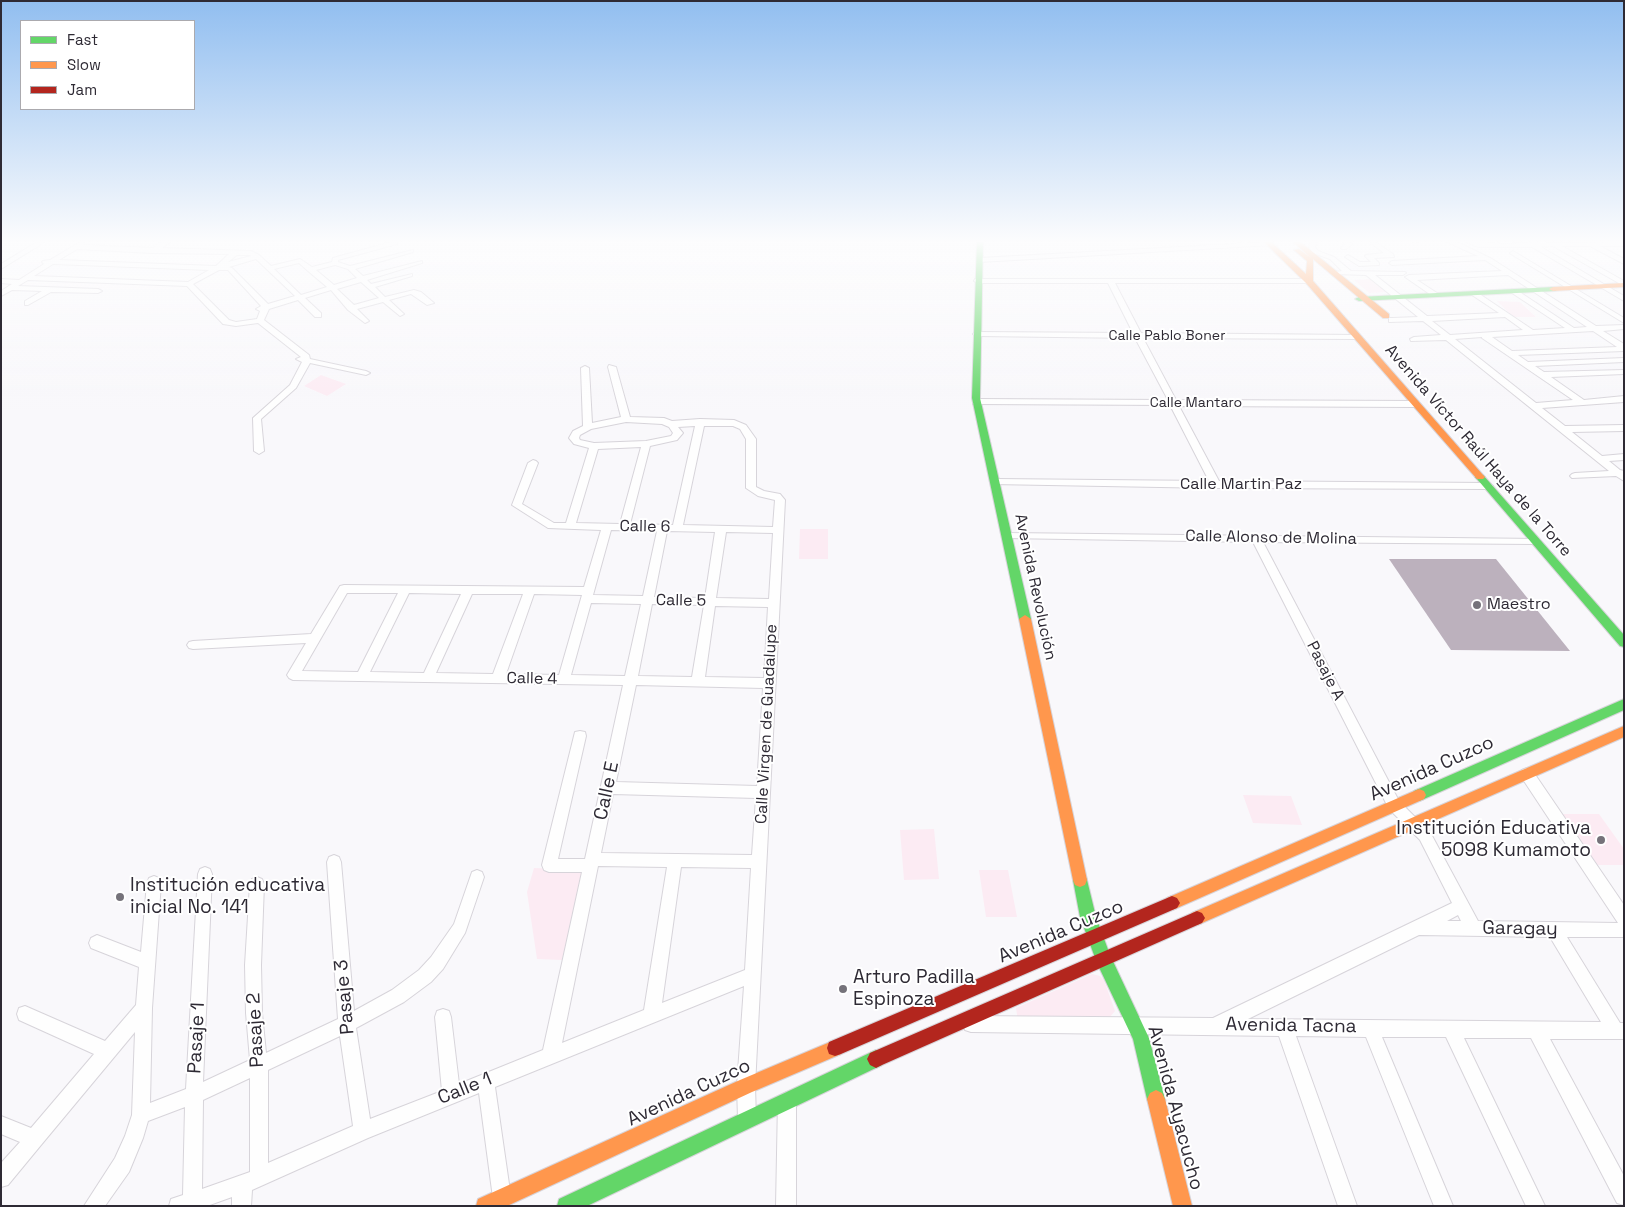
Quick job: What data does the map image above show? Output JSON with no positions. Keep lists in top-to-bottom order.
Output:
{
  "streets": {
    "main road": [
      "Avenida Víctor Raúl Haya de la Torre",
      "Avenida Revolución",
      "Avenida Cuzco",
      "Avenida Ayacucho"
    ],
    "street": [
      "Calle Pablo Boner",
      "Calle Mantaro",
      "Calle Martin Paz",
      "Calle 6",
      "Calle Alonso de Molina",
      "Calle 5",
      "Pasaje A",
      "Calle 4",
      "Calle Virgen de Guadalupe",
      "Calle E",
      "Garagay",
      "Pasaje 3",
      "Avenida Tacna",
      "Pasaje 2",
      "Pasaje 1",
      "Calle 1"
    ]
  },
  "crossings": [
    ["Calle Pablo Boner", "Avenida Víctor Raúl Haya de la Torre"],
    ["Calle Pablo Boner", "Avenida Revolución"],
    ["Calle Mantaro", "Avenida Víctor Raúl Haya de la Torre"],
    ["Calle Mantaro", "Avenida Revolución"],
    ["Avenida Víctor Raúl Haya de la Torre", "Calle Martin Paz"],
    ["Avenida Víctor Raúl Haya de la Torre", "Calle Alonso de Molina"],
    ["Calle Martin Paz", "Avenida Revolución"],
    ["Calle 6", "Calle Virgen de Guadalupe"],
    ["Calle 6", "Calle E"],
    ["Calle Alonso de Molina", "Avenida Revolución"],
    ["Calle Alonso de Molina", "Pasaje A"],
    ["Avenida Revolución", "Avenida Cuzco"],
    ["Avenida Revolución", "Avenida Ayacucho"],
    ["Calle 5", "Calle 4"],
    ["Calle 5", "Calle Virgen de Guadalupe"],
    ["Calle 5", "Calle E"],
    ["Pasaje A", "Avenida Cuzco"],
    ["Pasaje A", "Garagay"],
    ["Calle 4", "Calle Virgen de Guadalupe"],
    ["Calle 4", "Calle E"],
    ["Calle Virgen de Guadalupe", "Avenida Cuzco"],
    ["Calle Virgen de Guadalupe", "Calle E"],
    ["Calle Virgen de Guadalupe", "Calle 1"],
    ["Avenida Cuzco", "Avenida Ayacucho"],
    ["Calle E", "Calle 1"],
    ["Pasaje 3", "Calle 1"],
    ["Avenida Tacna", "Avenida Ayacucho"],
    ["Pasaje 2", "Calle 1"],
    ["Pasaje 1", "Calle 1"]
  ],
  "places": [
    "Maestro",
    "Institución Educativa 5098 Kumamoto",
    "Institución educativa inicial No. 141",
    "Arturo Padilla Espinoza"
  ],
  "legend": ["Fast", "Slow", "Jam"]
}
